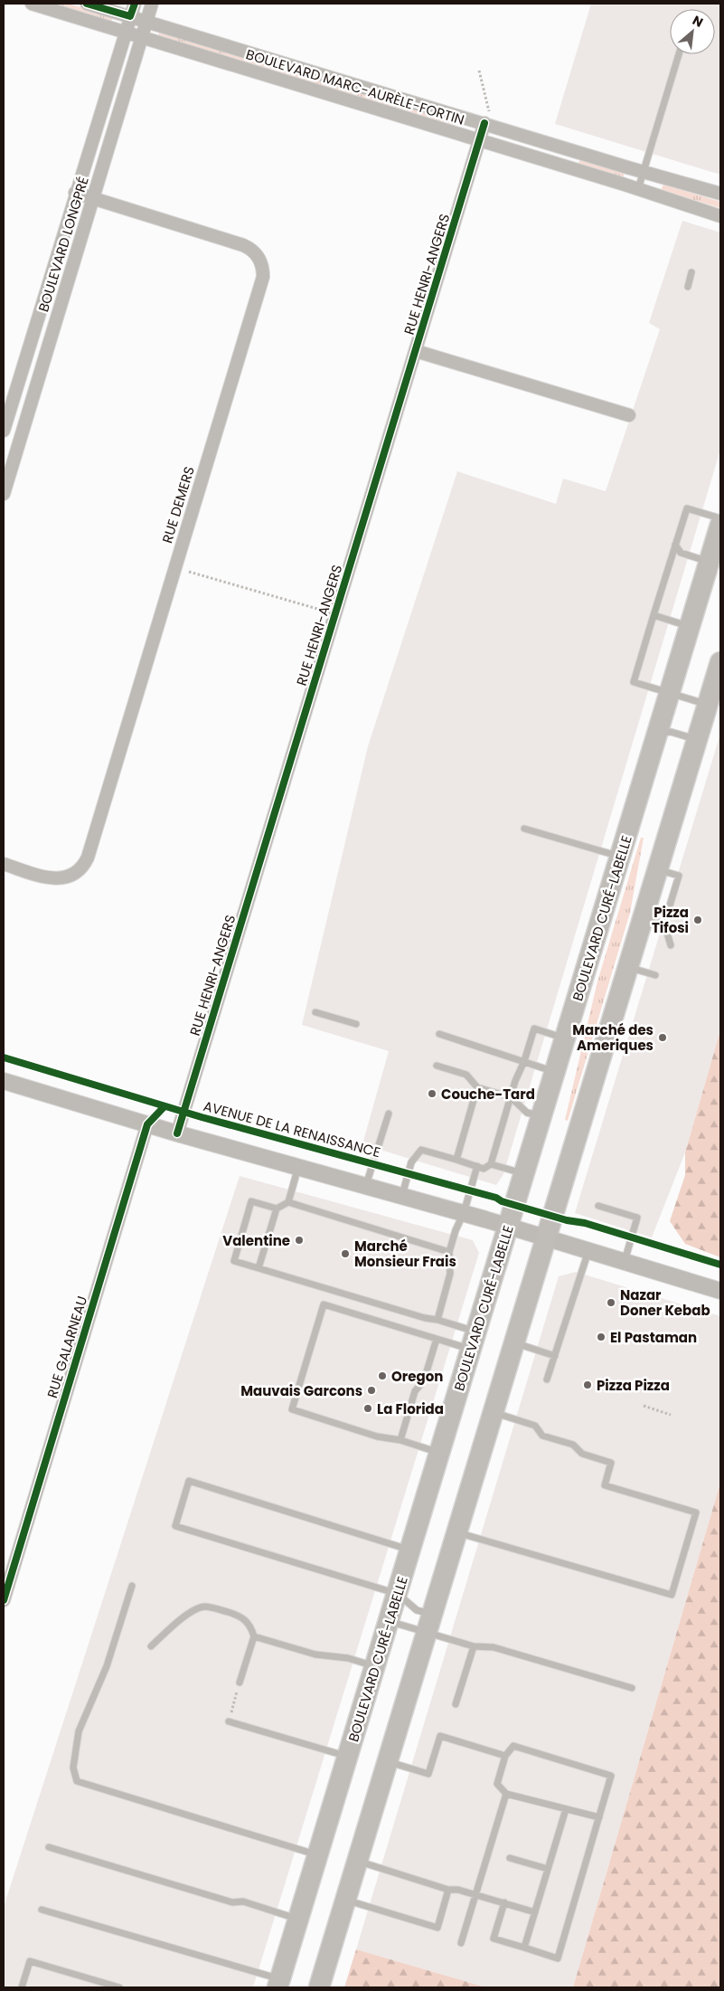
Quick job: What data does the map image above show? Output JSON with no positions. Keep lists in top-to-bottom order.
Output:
{
  "streets": {
    "main road": ["BOULEVARD CURÉ-LABELLE"],
    "street": [
      "BOULEVARD MARC-AURÈLE-FORTIN",
      "BOULEVARD LONGPRÉ",
      "RUE HENRI-ANGERS",
      "RUE DEMERS",
      "RUE GALARNEAU"
    ],
    "cycle path": ["AVENUE DE LA RENAISSANCE"]
  },
  "crossings": [
    ["BOULEVARD MARC-AURÈLE-FORTIN", "BOULEVARD LONGPRÉ"],
    ["BOULEVARD MARC-AURÈLE-FORTIN", "RUE HENRI-ANGERS"],
    ["BOULEVARD LONGPRÉ", "RUE DEMERS"]
  ],
  "places": [
    "Pizza Tifosi",
    "Marché des Ameriques",
    "Couche-Tard",
    "Valentine",
    "Marché Monsieur Frais",
    "Nazar Doner Kebab",
    "El Pastaman",
    "Oregon",
    "Pizza Pizza",
    "Mauvais Garcons",
    "La Florida"
  ],
  "north": "top right"
}
